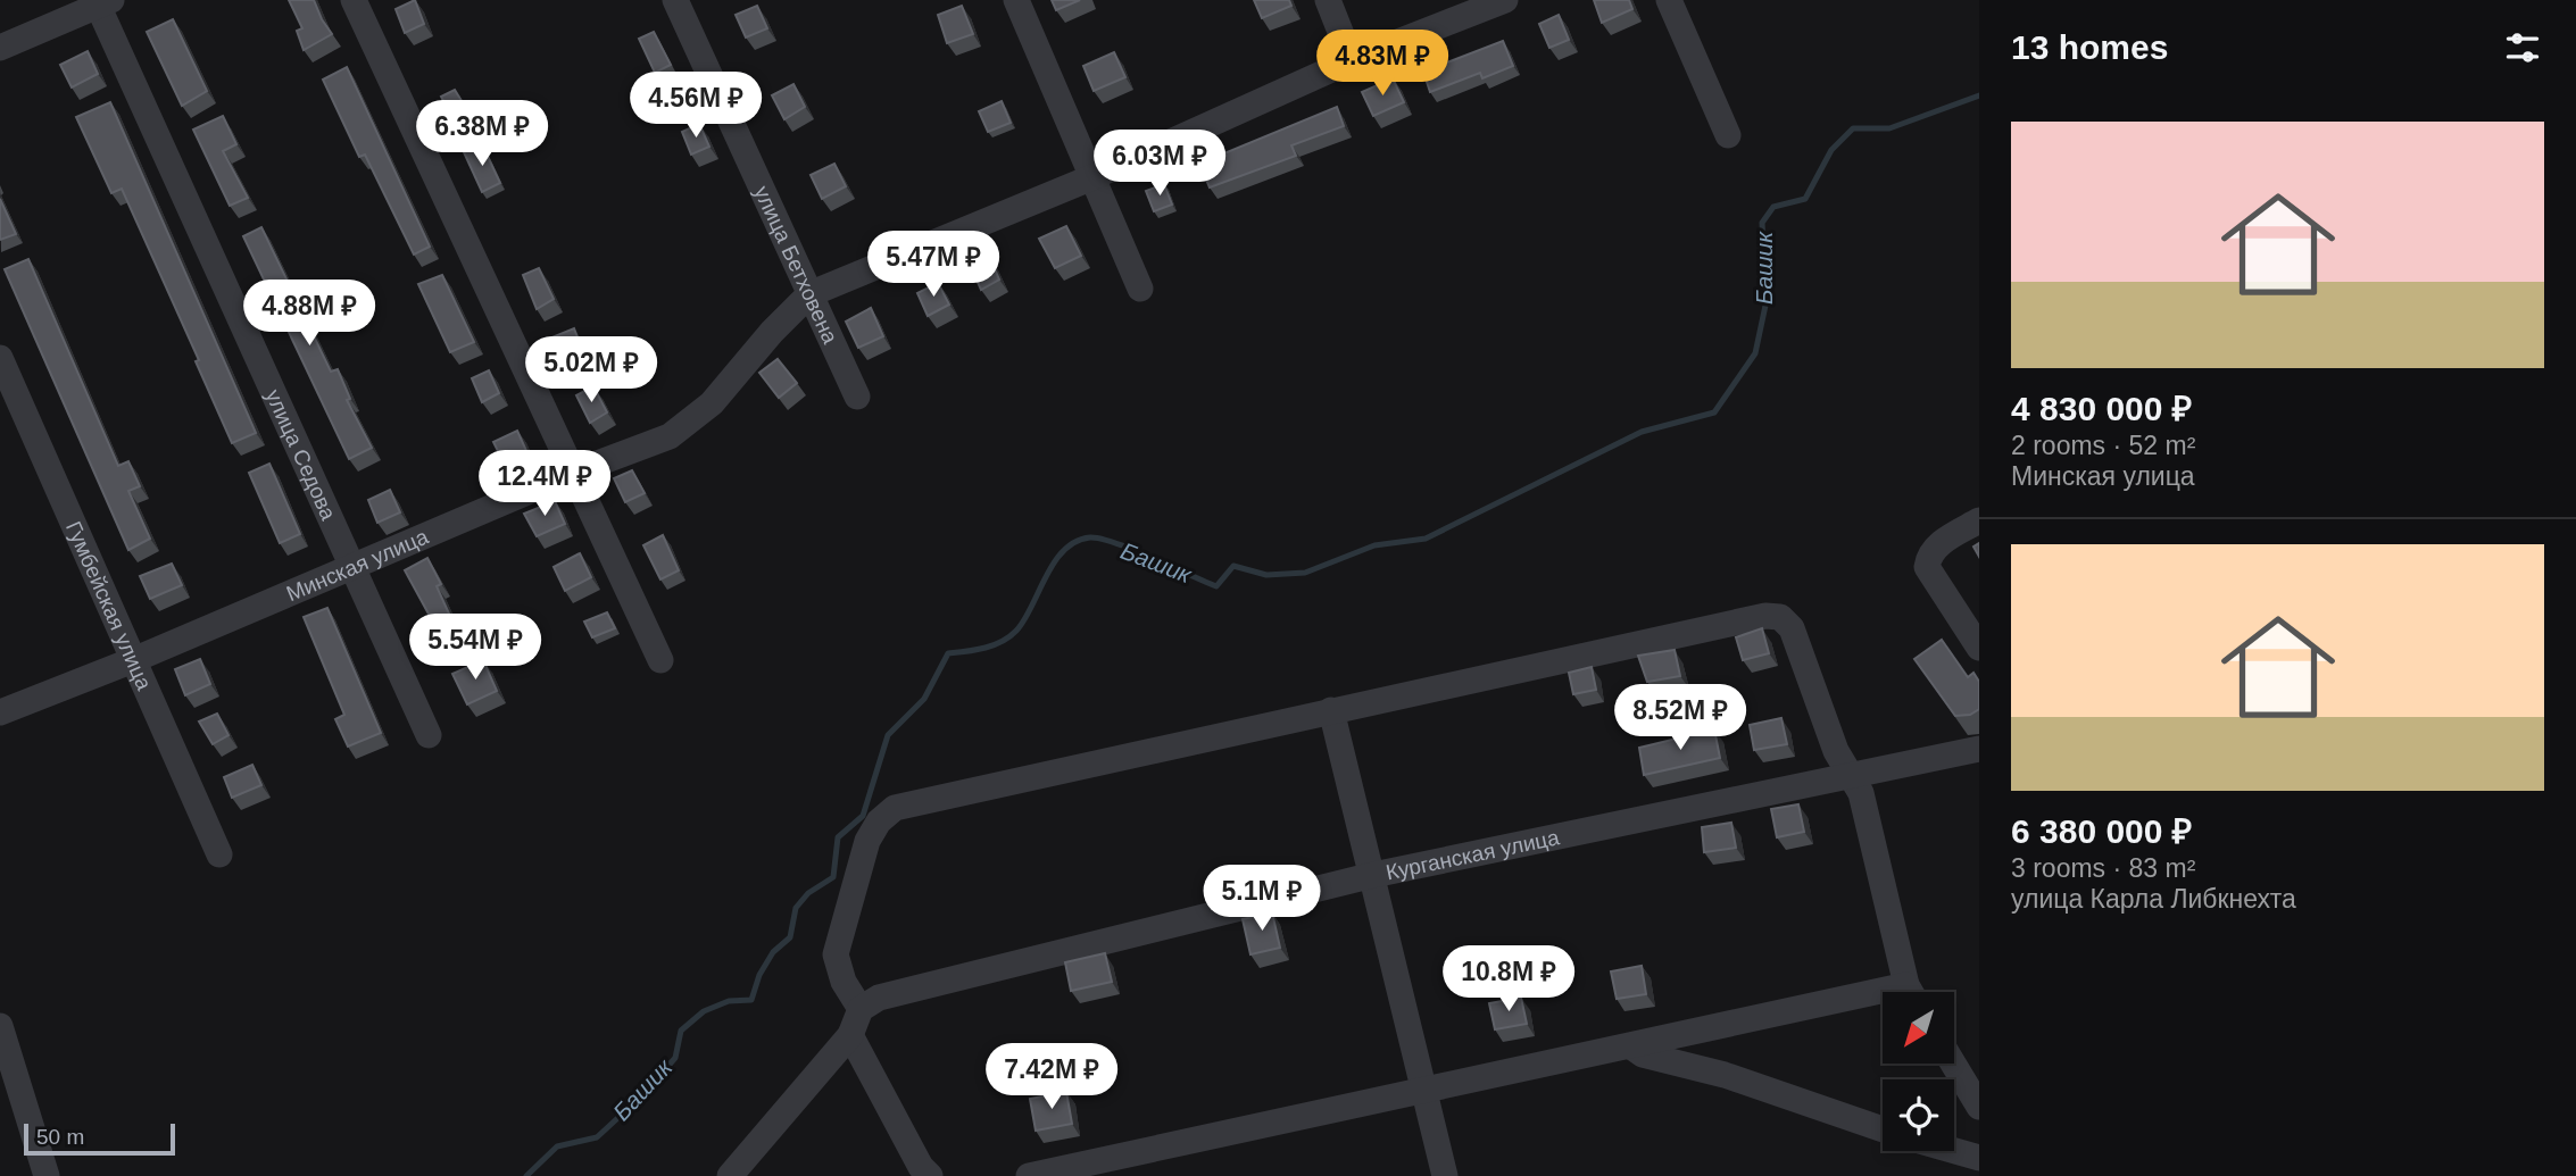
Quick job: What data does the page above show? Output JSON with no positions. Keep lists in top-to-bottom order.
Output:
{
  "streets": {
    "street": [
      "улица Бетховена",
      "улица Седова",
      "Минская улица",
      "Гумбейская улица",
      "Курганская улица"
    ]
  },
  "crossings": [
    ["улица Бетховена", "Минская улица"],
    ["улица Седова", "Минская улица"],
    ["Минская улица", "Гумбейская улица"]
  ],
  "water": ["Башик"],
  "scale_bar": "50 m",
  "north": "bottom left",
  "page": {
    "heading": "13 homes",
    "price": [
      "4.83M ₽",
      "4.56M ₽",
      "6.38M ₽",
      "6.03M ₽",
      "5.47M ₽",
      "4.88M ₽",
      "5.02M ₽",
      "12.4M ₽",
      "5.54M ₽",
      "8.52M ₽",
      "5.1M ₽",
      "10.8M ₽",
      "7.42M ₽"
    ],
    "list": [
      {
        "name": "4 830 000 ₽",
        "note": "2 rooms · 52 m² · Минская улица"
      },
      {
        "name": "6 380 000 ₽",
        "note": "3 rooms · 83 m² · улица Карла Либкнехта"
      }
    ],
    "scale": "50 m"
  }
}
